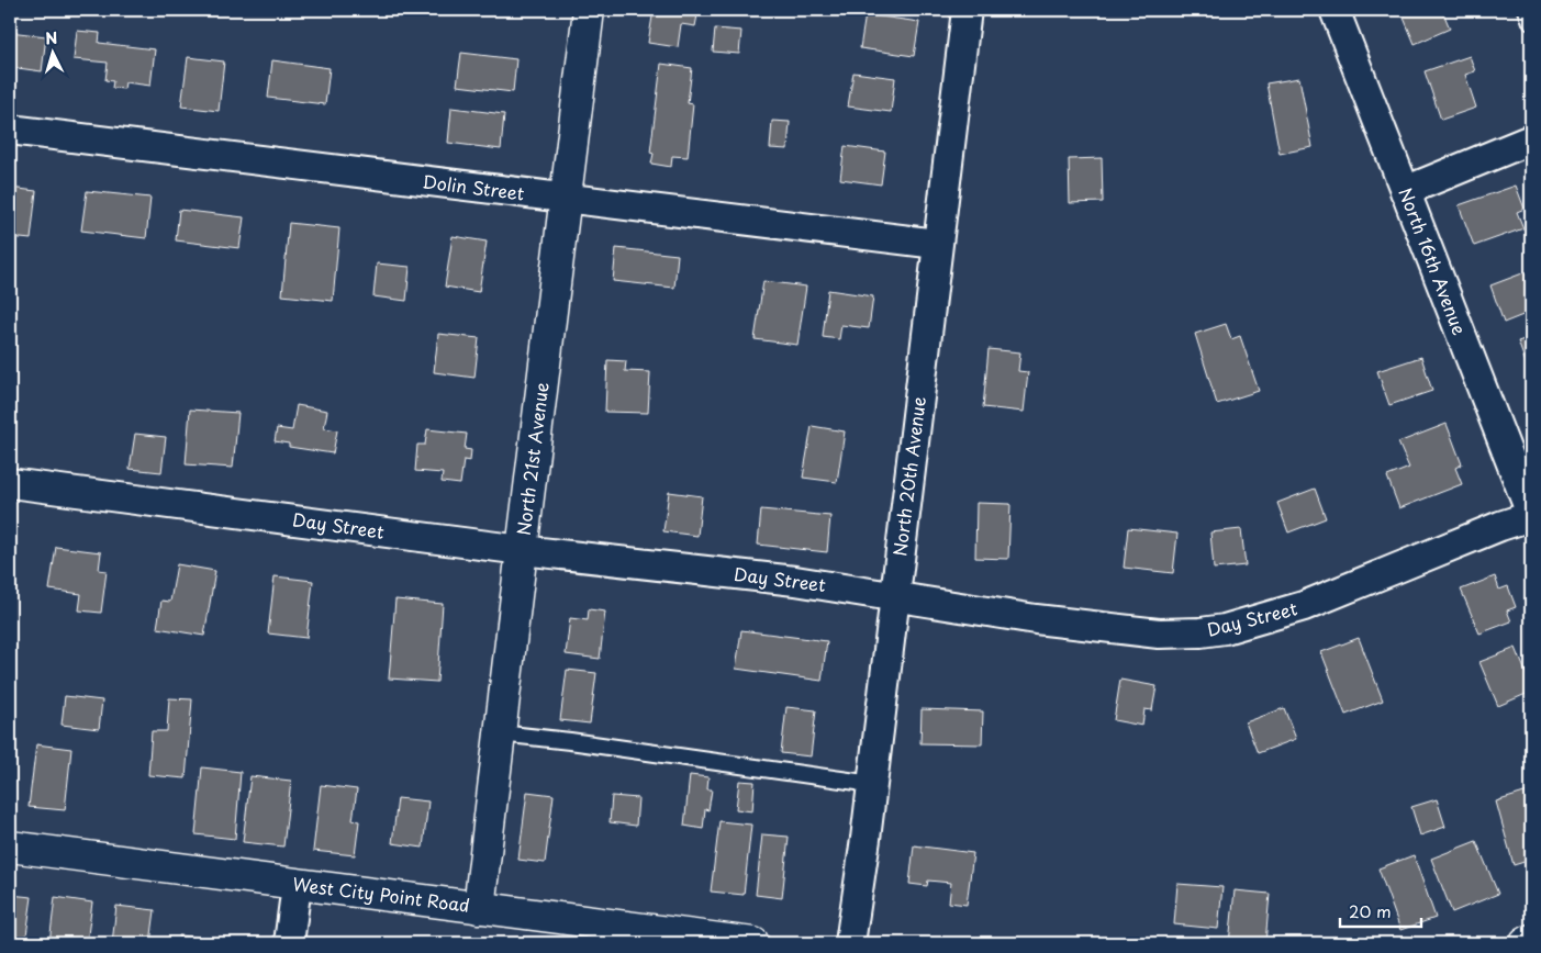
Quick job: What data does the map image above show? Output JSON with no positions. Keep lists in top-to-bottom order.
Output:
{
  "streets": {
    "street": [
      "Dolin Street",
      "North 16th Avenue",
      "North 21st Avenue",
      "North 20th Avenue",
      "Day Street",
      "West City Point Road"
    ]
  },
  "crossings": [
    ["Dolin Street", "North 21st Avenue"],
    ["Dolin Street", "North 20th Avenue"],
    ["North 16th Avenue", "Day Street"],
    ["North 21st Avenue", "Day Street"],
    ["North 21st Avenue", "West City Point Road"],
    ["North 20th Avenue", "Day Street"]
  ],
  "scale_bar": "20 m",
  "north": "top"
}
